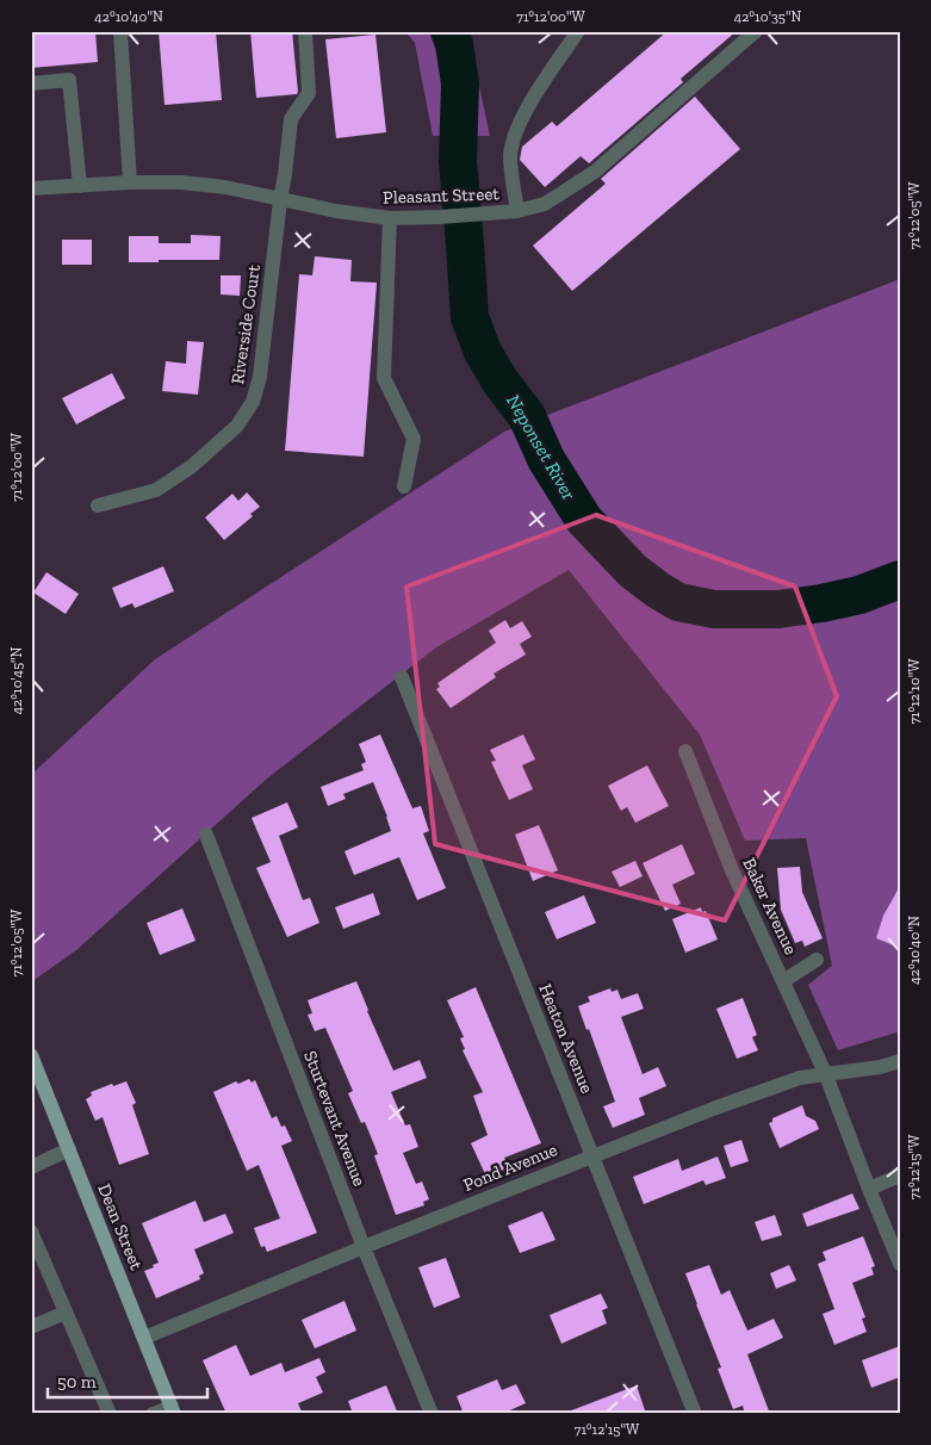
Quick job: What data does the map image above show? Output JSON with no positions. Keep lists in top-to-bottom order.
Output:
{
  "streets": {
    "main road": ["Dean Street"],
    "street": [
      "Pleasant Street",
      "Riverside Court",
      "Baker Avenue",
      "Heaton Avenue",
      "Sturtevant Avenue",
      "Pond Avenue"
    ]
  },
  "crossings": [
    ["Pleasant Street", "Riverside Court"],
    ["Baker Avenue", "Pond Avenue"],
    ["Heaton Avenue", "Pond Avenue"],
    ["Sturtevant Avenue", "Pond Avenue"],
    ["Pond Avenue", "Dean Street"]
  ],
  "water": ["Neponset River"],
  "scale_bar": "50 m",
  "coordinates": [
    "42°10'40\"N",
    "71°12'00\"W",
    "42°10'35\"N",
    "71°12'05\"W",
    "42°10'45\"N",
    "71°12'10\"W",
    "71°12'15\"W"
  ]
}
